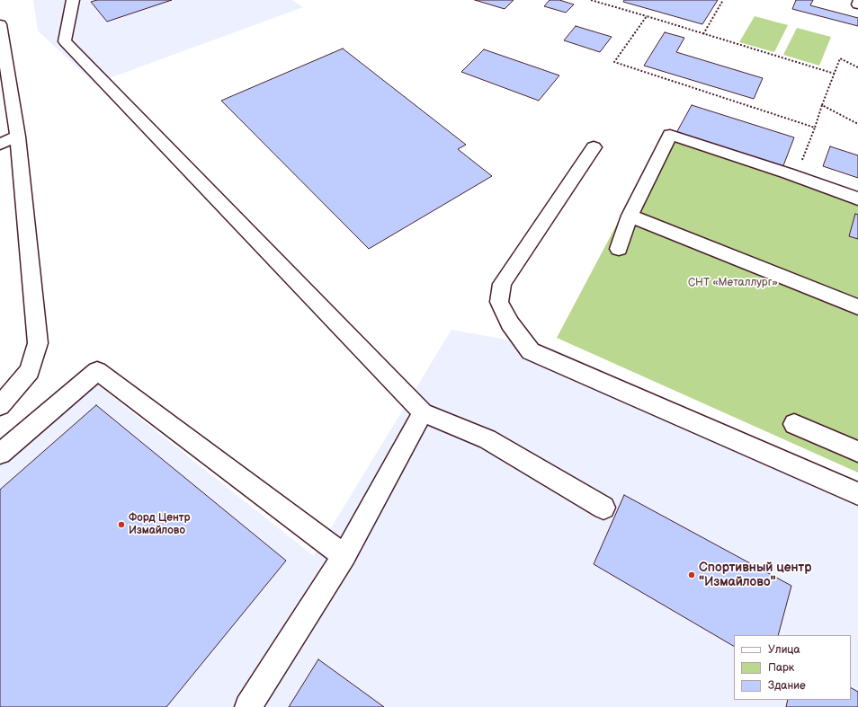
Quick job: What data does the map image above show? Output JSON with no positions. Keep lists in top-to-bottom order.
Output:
{
  "parks": ["СНТ «Металлург»"],
  "places": ["Форд Центр Измайлово", "Спортивный центр \"Измайлово\""],
  "legend": ["Улица", "Парк", "Здание"]
}
